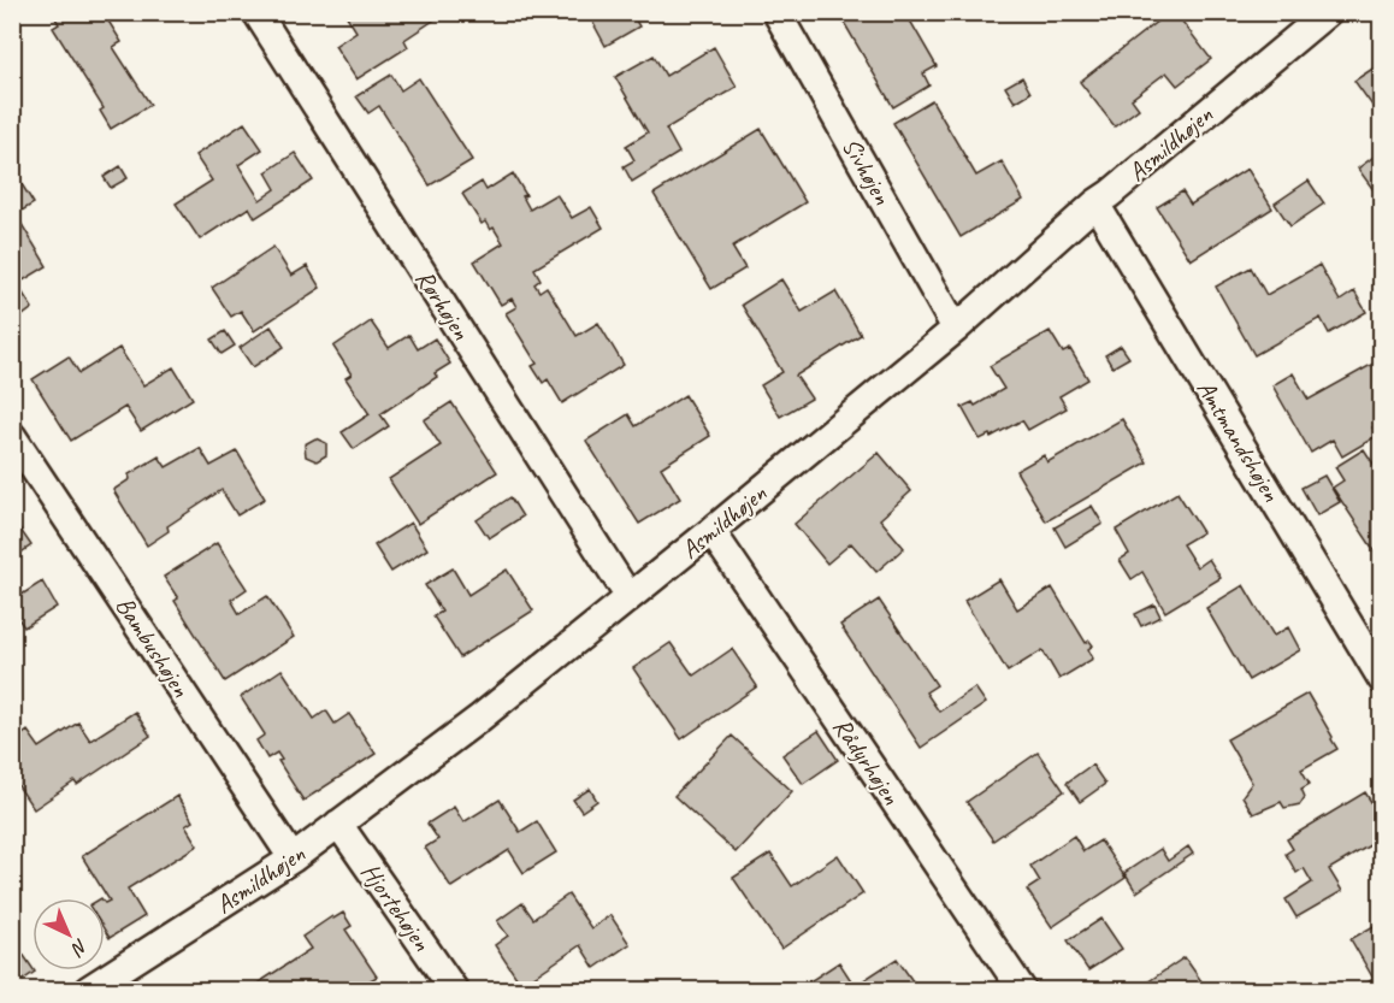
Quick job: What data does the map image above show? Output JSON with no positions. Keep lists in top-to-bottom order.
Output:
{
  "streets": {
    "street": [
      "Asmildhøjen",
      "Sivhøjen",
      "Rørhøjen",
      "Amtmandshøjen",
      "Bambushøjen",
      "Rådyrhøjen",
      "Hjortehøjen"
    ]
  },
  "crossings": [
    ["Asmildhøjen", "Sivhøjen"],
    ["Asmildhøjen", "Rørhøjen"],
    ["Asmildhøjen", "Amtmandshøjen"],
    ["Asmildhøjen", "Bambushøjen"],
    ["Asmildhøjen", "Rådyrhøjen"],
    ["Asmildhøjen", "Hjortehøjen"]
  ],
  "north": "bottom right"
}
